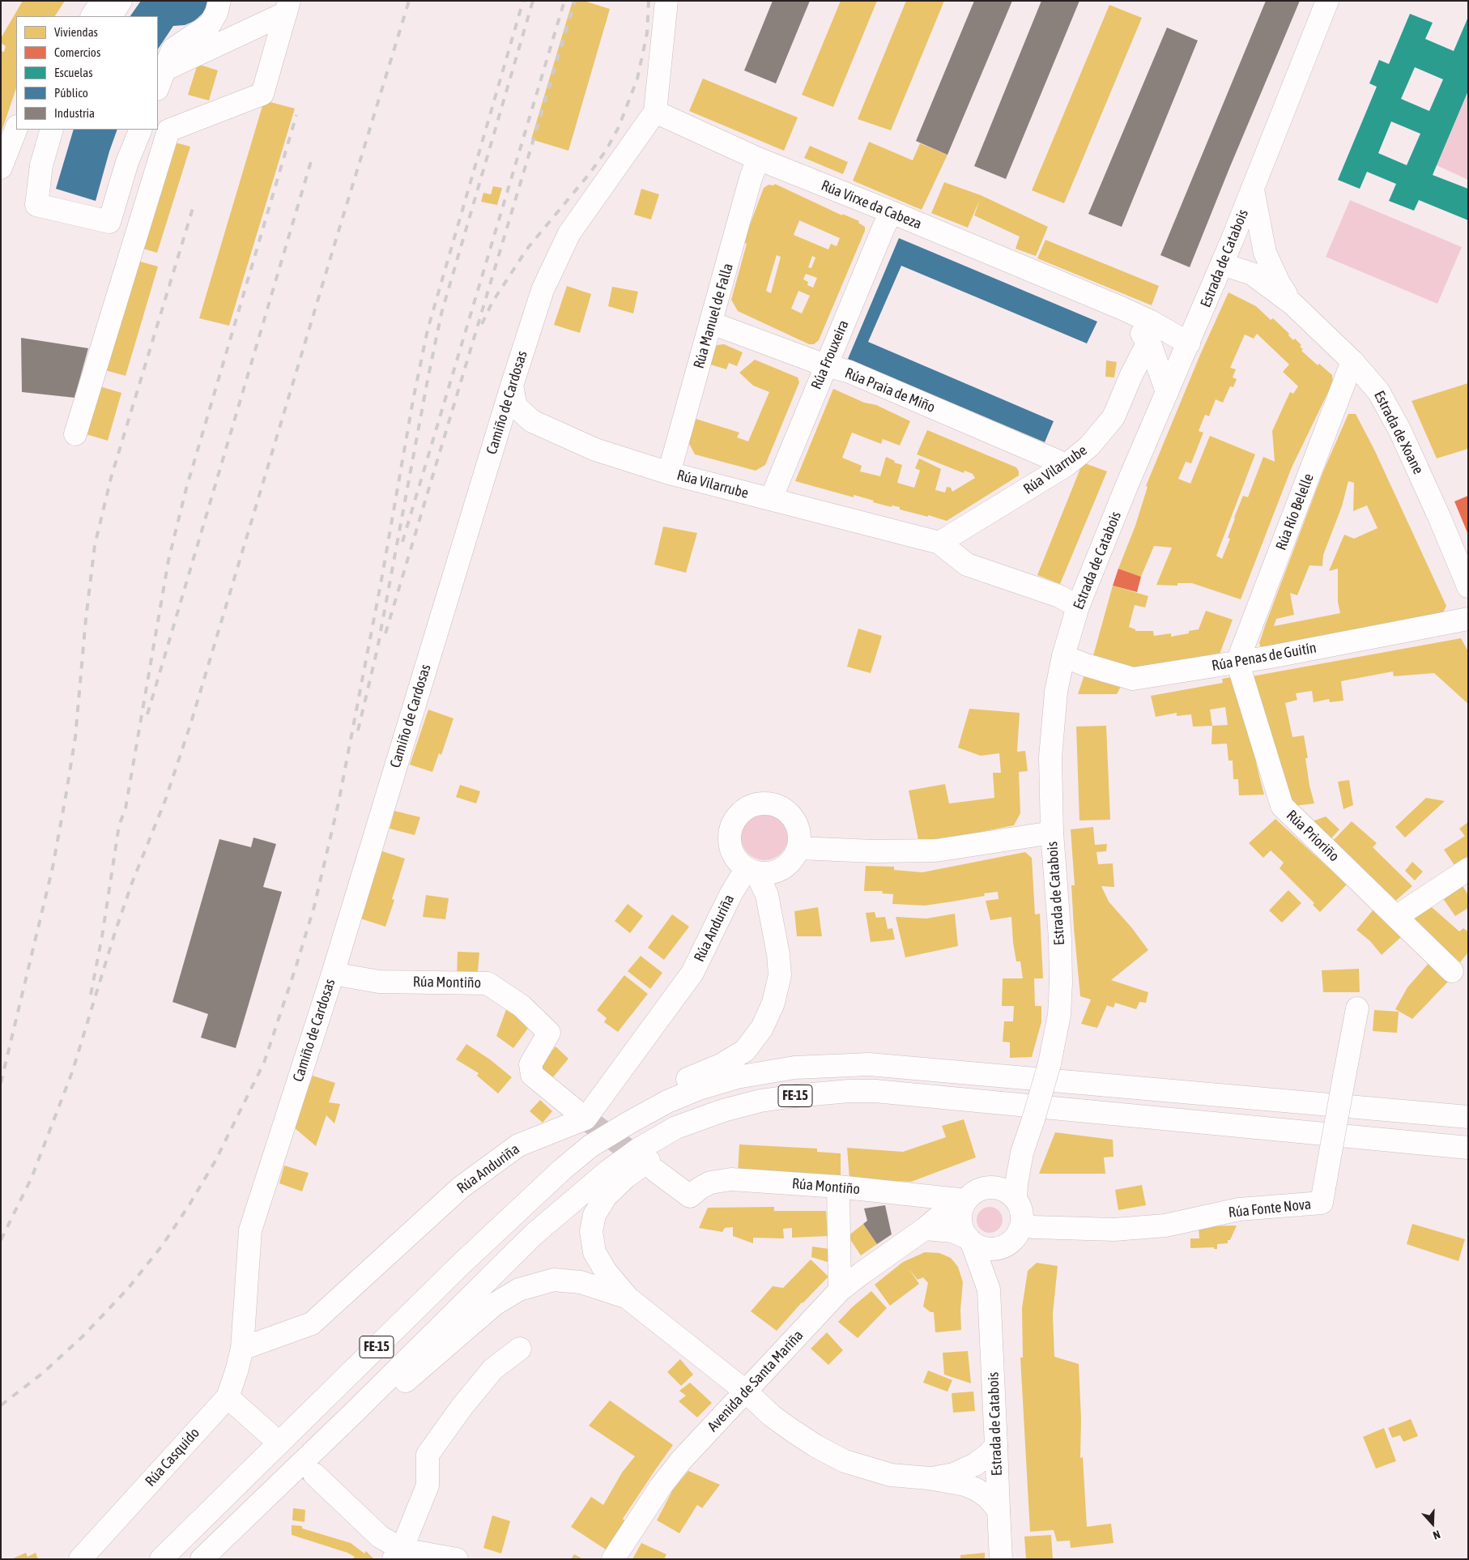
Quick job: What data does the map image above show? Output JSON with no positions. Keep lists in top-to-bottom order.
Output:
{
  "streets": {
    "main road": [
      "Rúa Virxe da Cabeza",
      "Estrada de Catabois",
      "Rúa Manuel de Falla",
      "Rúa Frouxeira",
      "Rúa Praia de Miño",
      "Camiño de Cardosas",
      "Estrada de Xoane",
      "Rúa Vilarrube",
      "Rúa Río Belelle",
      "Rúa Penas de Guitín",
      "Rúa Prioriño",
      "Rúa Anduriña",
      "Rúa Montiño",
      "FE-15",
      "Rúa Fonte Nova",
      "Avenida de Santa Mariña",
      "Rúa Casquido"
    ]
  },
  "crossings": [
    ["Rúa Virxe da Cabeza", "Estrada de Catabois"],
    ["Rúa Virxe da Cabeza", "Rúa Manuel de Falla"],
    ["Rúa Virxe da Cabeza", "Rúa Frouxeira"],
    ["Rúa Virxe da Cabeza", "Camiño de Cardosas"],
    ["Estrada de Catabois", "Rúa Vilarrube"],
    ["Estrada de Catabois", "Rúa Penas de Guitín"],
    ["Estrada de Catabois", "Rúa Montiño"],
    ["Estrada de Catabois", "Rúa Fonte Nova"],
    ["Estrada de Catabois", "Avenida de Santa Mariña"],
    ["Rúa Manuel de Falla", "Rúa Praia de Miño"],
    ["Rúa Manuel de Falla", "Rúa Vilarrube"],
    ["Rúa Frouxeira", "Rúa Praia de Miño"],
    ["Rúa Frouxeira", "Rúa Vilarrube"],
    ["Rúa Praia de Miño", "Rúa Vilarrube"],
    ["Camiño de Cardosas", "Rúa Vilarrube"],
    ["Camiño de Cardosas", "Rúa Anduriña"],
    ["Camiño de Cardosas", "Rúa Montiño"],
    ["Estrada de Xoane", "Rúa Río Belelle"],
    ["Rúa Río Belelle", "Rúa Penas de Guitín"],
    ["Rúa Río Belelle", "Rúa Prioriño"],
    ["Rúa Penas de Guitín", "Rúa Prioriño"],
    ["Rúa Anduriña", "Rúa Montiño"],
    ["Rúa Montiño", "Rúa Fonte Nova"],
    ["Rúa Montiño", "Avenida de Santa Mariña"],
    ["Rúa Fonte Nova", "Avenida de Santa Mariña"]
  ],
  "legend": [
    "Viviendas",
    "Comercios",
    "Escuelas",
    "Público",
    "Industria"
  ],
  "north": "bottom"
}
